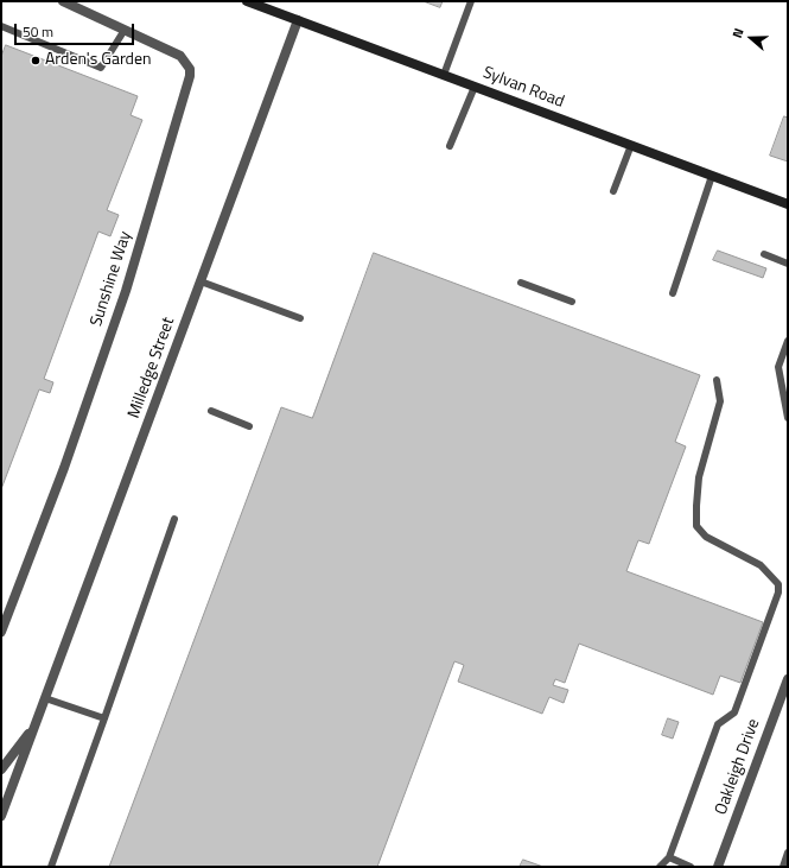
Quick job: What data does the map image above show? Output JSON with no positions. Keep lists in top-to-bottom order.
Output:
{
  "streets": {
    "main road": ["Sylvan Road"],
    "street": ["Sunshine Way", "Milledge Street", "Oakleigh Drive"]
  },
  "crossings": [
    ["Sylvan Road", "Milledge Street"]
  ],
  "places": ["Arden's Garden"],
  "scale_bar": "50 m",
  "north": "left"
}
